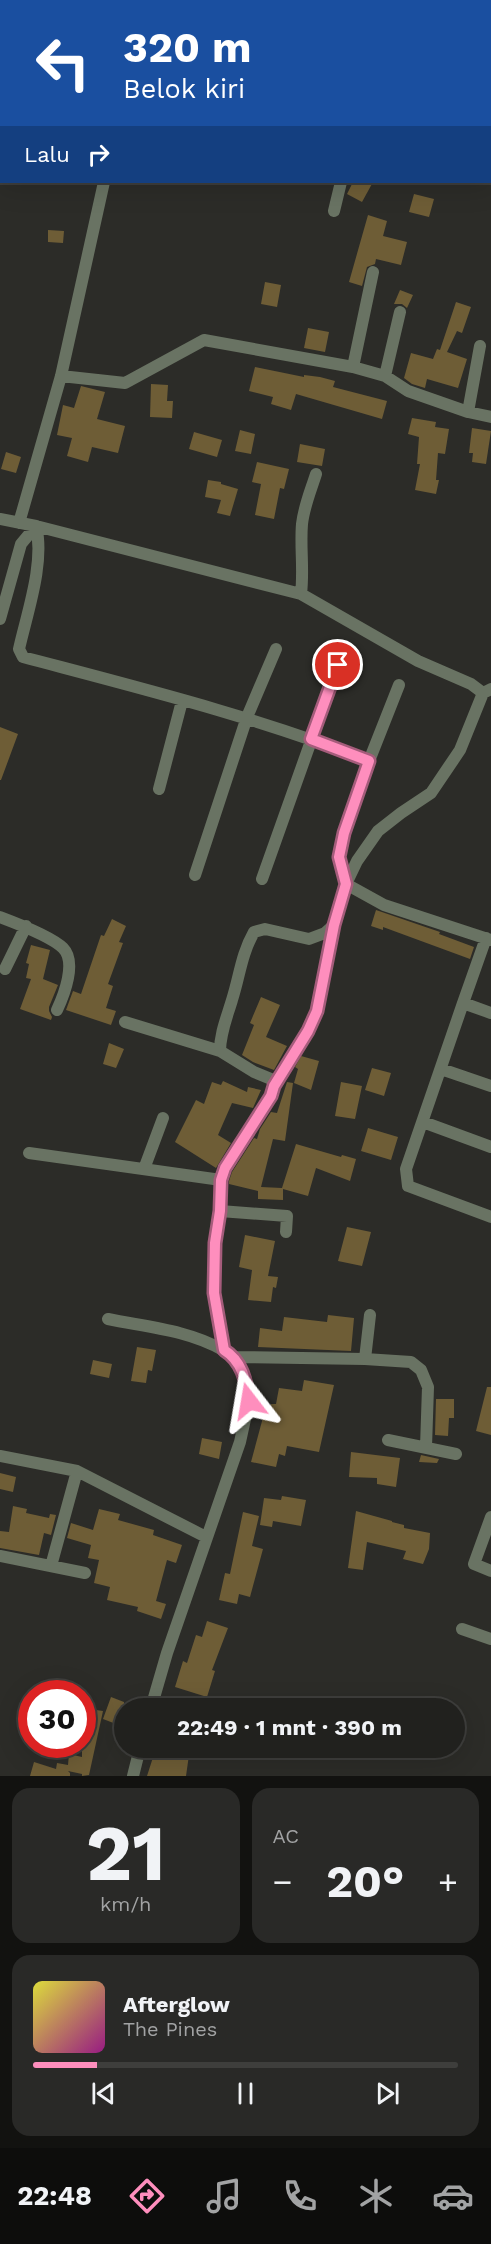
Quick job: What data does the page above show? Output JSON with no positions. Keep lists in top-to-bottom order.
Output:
{
  "page": {
    "turn": ["320 m", "Belok kiri"],
    "then": "Lalu",
    "limit": "30",
    "trip": "22:49 · 1 mnt · 390 m",
    "tile": [
      ["21", "km/h"],
      "AC"
    ],
    "heat": ["−", "20°", "+"],
    "song": ["Afterglow", "The Pines"],
    "tabs": "22:48"
  }
}
